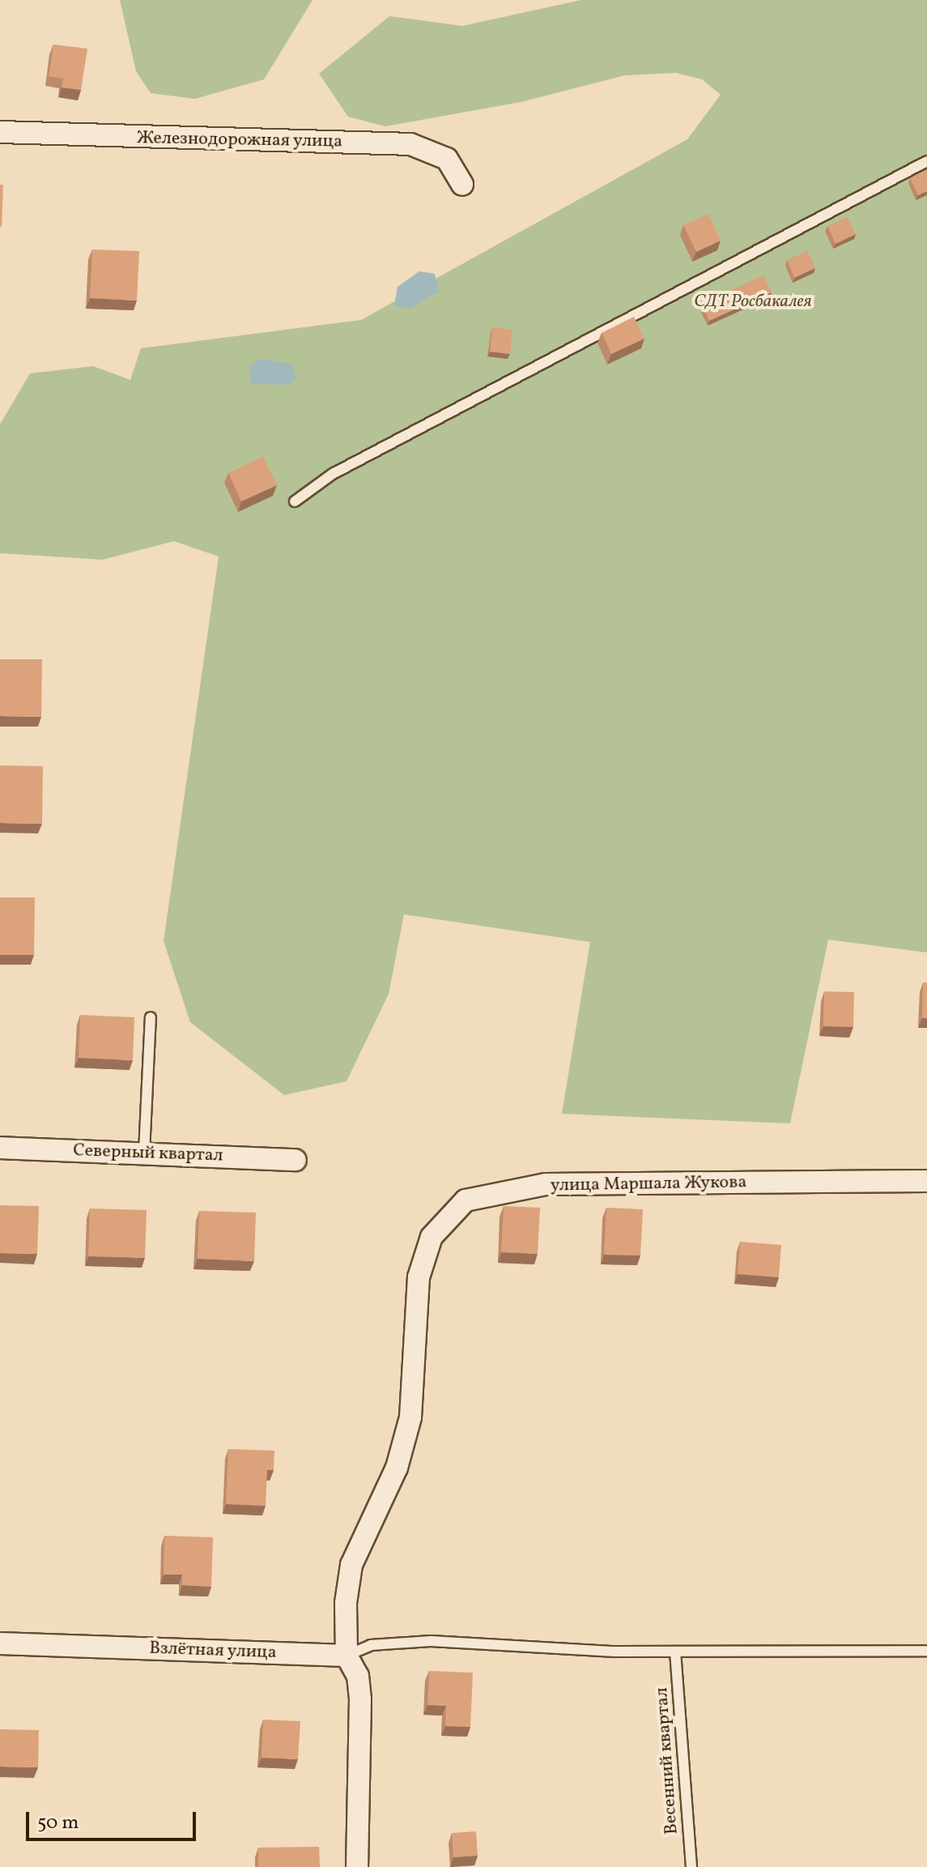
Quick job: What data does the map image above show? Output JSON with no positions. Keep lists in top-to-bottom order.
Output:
{
  "streets": {
    "street": [
      "Железнодорожная улица",
      "Северный квартал",
      "улица Маршала Жукова",
      "Взлётная улица"
    ],
    "lane": ["Весенний квартал"]
  },
  "crossings": [
    ["улица Маршала Жукова", "Взлётная улица"]
  ],
  "parks": ["СДТ Росбакалея"],
  "scale_bar": "50 m"
}
